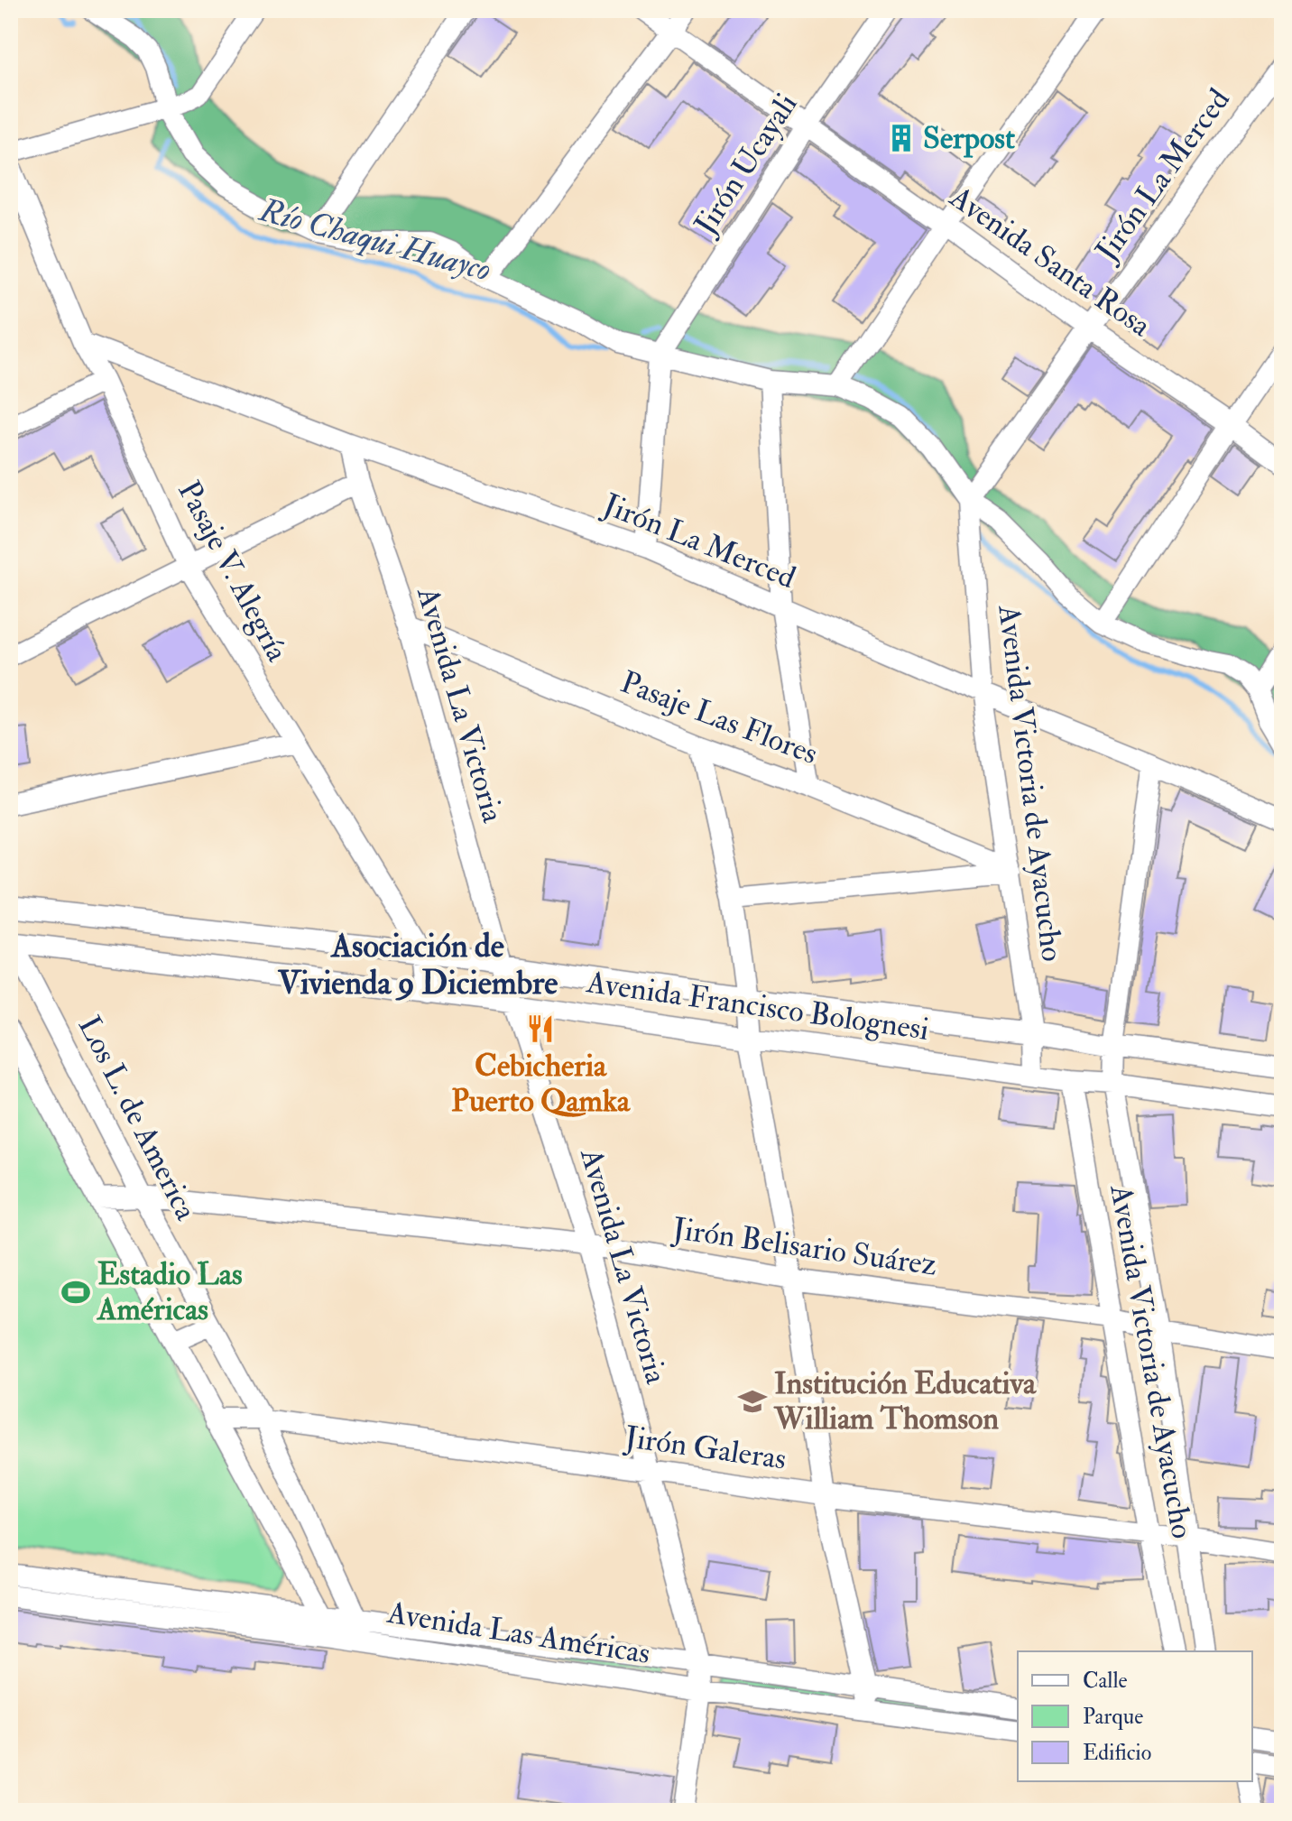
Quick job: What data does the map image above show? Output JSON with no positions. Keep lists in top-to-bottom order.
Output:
{
  "streets": {
    "street": [
      "Jirón Ucayali",
      "Jirón La Merced",
      "Avenida Santa Rosa",
      "Pasaje V. Alegría",
      "Avenida La Victoria",
      "Pasaje Las Flores",
      "Avenida Victoria de Ayacucho",
      "Avenida Francisco Bolognesi",
      "Los L. de America",
      "Jirón Belisario Suárez",
      "Jirón Galeras",
      "Avenida Las Américas"
    ]
  },
  "crossings": [
    ["Jirón Ucayali", "Avenida Santa Rosa"],
    ["Jirón La Merced", "Avenida Santa Rosa"],
    ["Jirón La Merced", "Pasaje V. Alegría"],
    ["Jirón La Merced", "Avenida La Victoria"],
    ["Jirón La Merced", "Avenida Victoria de Ayacucho"],
    ["Pasaje V. Alegría", "Avenida Francisco Bolognesi"],
    ["Avenida La Victoria", "Pasaje Las Flores"],
    ["Avenida La Victoria", "Avenida Francisco Bolognesi"],
    ["Avenida La Victoria", "Jirón Belisario Suárez"],
    ["Avenida La Victoria", "Jirón Galeras"],
    ["Avenida La Victoria", "Avenida Las Américas"],
    ["Pasaje Las Flores", "Avenida Victoria de Ayacucho"],
    ["Avenida Victoria de Ayacucho", "Avenida Francisco Bolognesi"],
    ["Avenida Victoria de Ayacucho", "Jirón Belisario Suárez"],
    ["Avenida Victoria de Ayacucho", "Jirón Galeras"],
    ["Avenida Francisco Bolognesi", "Los L. de America"],
    ["Los L. de America", "Jirón Belisario Suárez"],
    ["Los L. de America", "Jirón Galeras"],
    ["Los L. de America", "Avenida Las Américas"]
  ],
  "districts": ["Asociación de Vivienda 9 Diciembre"],
  "water": ["Río Chaqui Huayco"],
  "places": {
    "building": ["Serpost"],
    "restaurant": ["Cebicheria Puerto Qamka"],
    "sports": ["Estadio Las Américas"],
    "school or university": ["Institución Educativa William Thomson"]
  },
  "legend": ["Calle", "Parque", "Edificio"]
}
